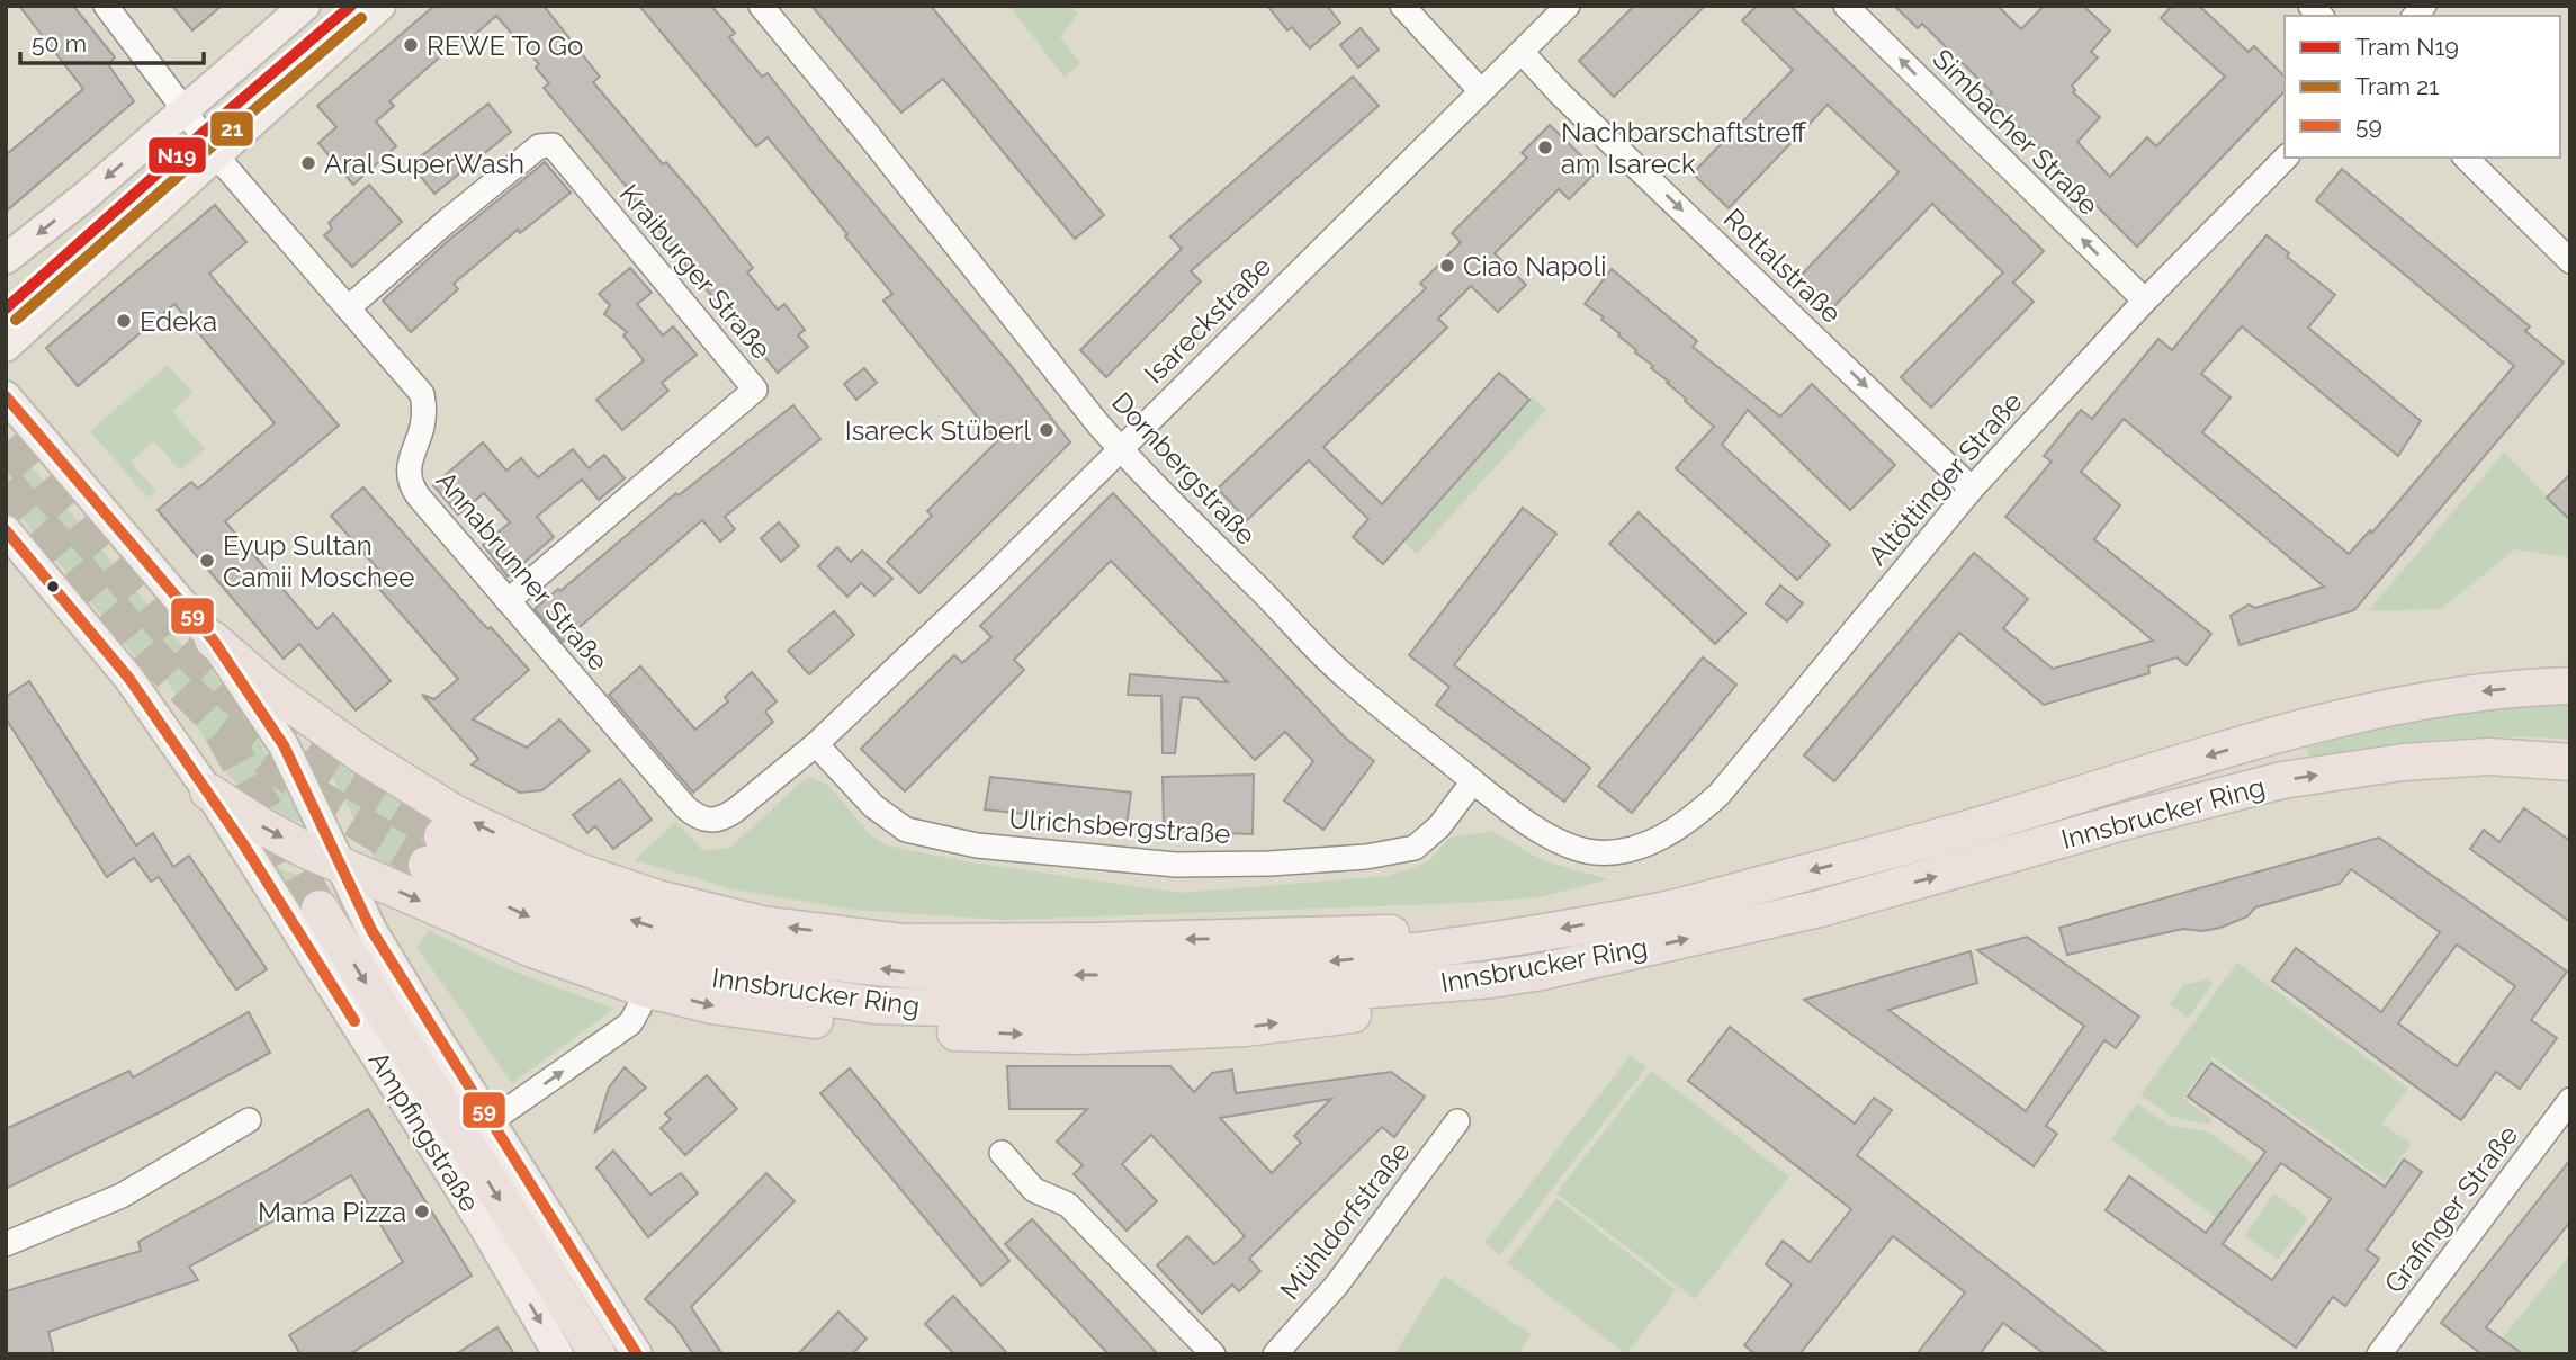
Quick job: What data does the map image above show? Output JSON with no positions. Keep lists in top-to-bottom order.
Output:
{
  "streets": {
    "highway": ["Innsbrucker Ring"],
    "main road": ["Ampfingstraße"],
    "street": [
      "Simbacher Straße",
      "Rottalstraße",
      "Kraiburger Straße",
      "Isareckstraße",
      "Dornbergstraße",
      "Altöttinger Straße",
      "Annabrunner Straße",
      "Ulrichsbergstraße",
      "Grafinger Straße",
      "Mühldorfstraße"
    ]
  },
  "crossings": [
    ["Simbacher Straße", "Altöttinger Straße"],
    ["Rottalstraße", "Isareckstraße"],
    ["Rottalstraße", "Altöttinger Straße"],
    ["Kraiburger Straße", "Annabrunner Straße"],
    ["Isareckstraße", "Dornbergstraße"],
    ["Isareckstraße", "Annabrunner Straße"],
    ["Isareckstraße", "Ulrichsbergstraße"],
    ["Dornbergstraße", "Altöttinger Straße"],
    ["Dornbergstraße", "Ulrichsbergstraße"]
  ],
  "one_way": ["Simbacher Straße", "Rottalstraße"],
  "places": [
    "REWE To Go",
    "Nachbarschaftstreff am Isareck",
    "Aral SuperWash",
    "Ciao Napoli",
    "Edeka",
    "Isareck Stüberl",
    "Eyup Sultan Camii Moschee",
    "Mama Pizza"
  ],
  "lines": ["tram line N19", "tram line 21", "transit line 59"],
  "legend": ["Tram N19", "Tram 21", "59"],
  "scale_bar": "50 m"
}
